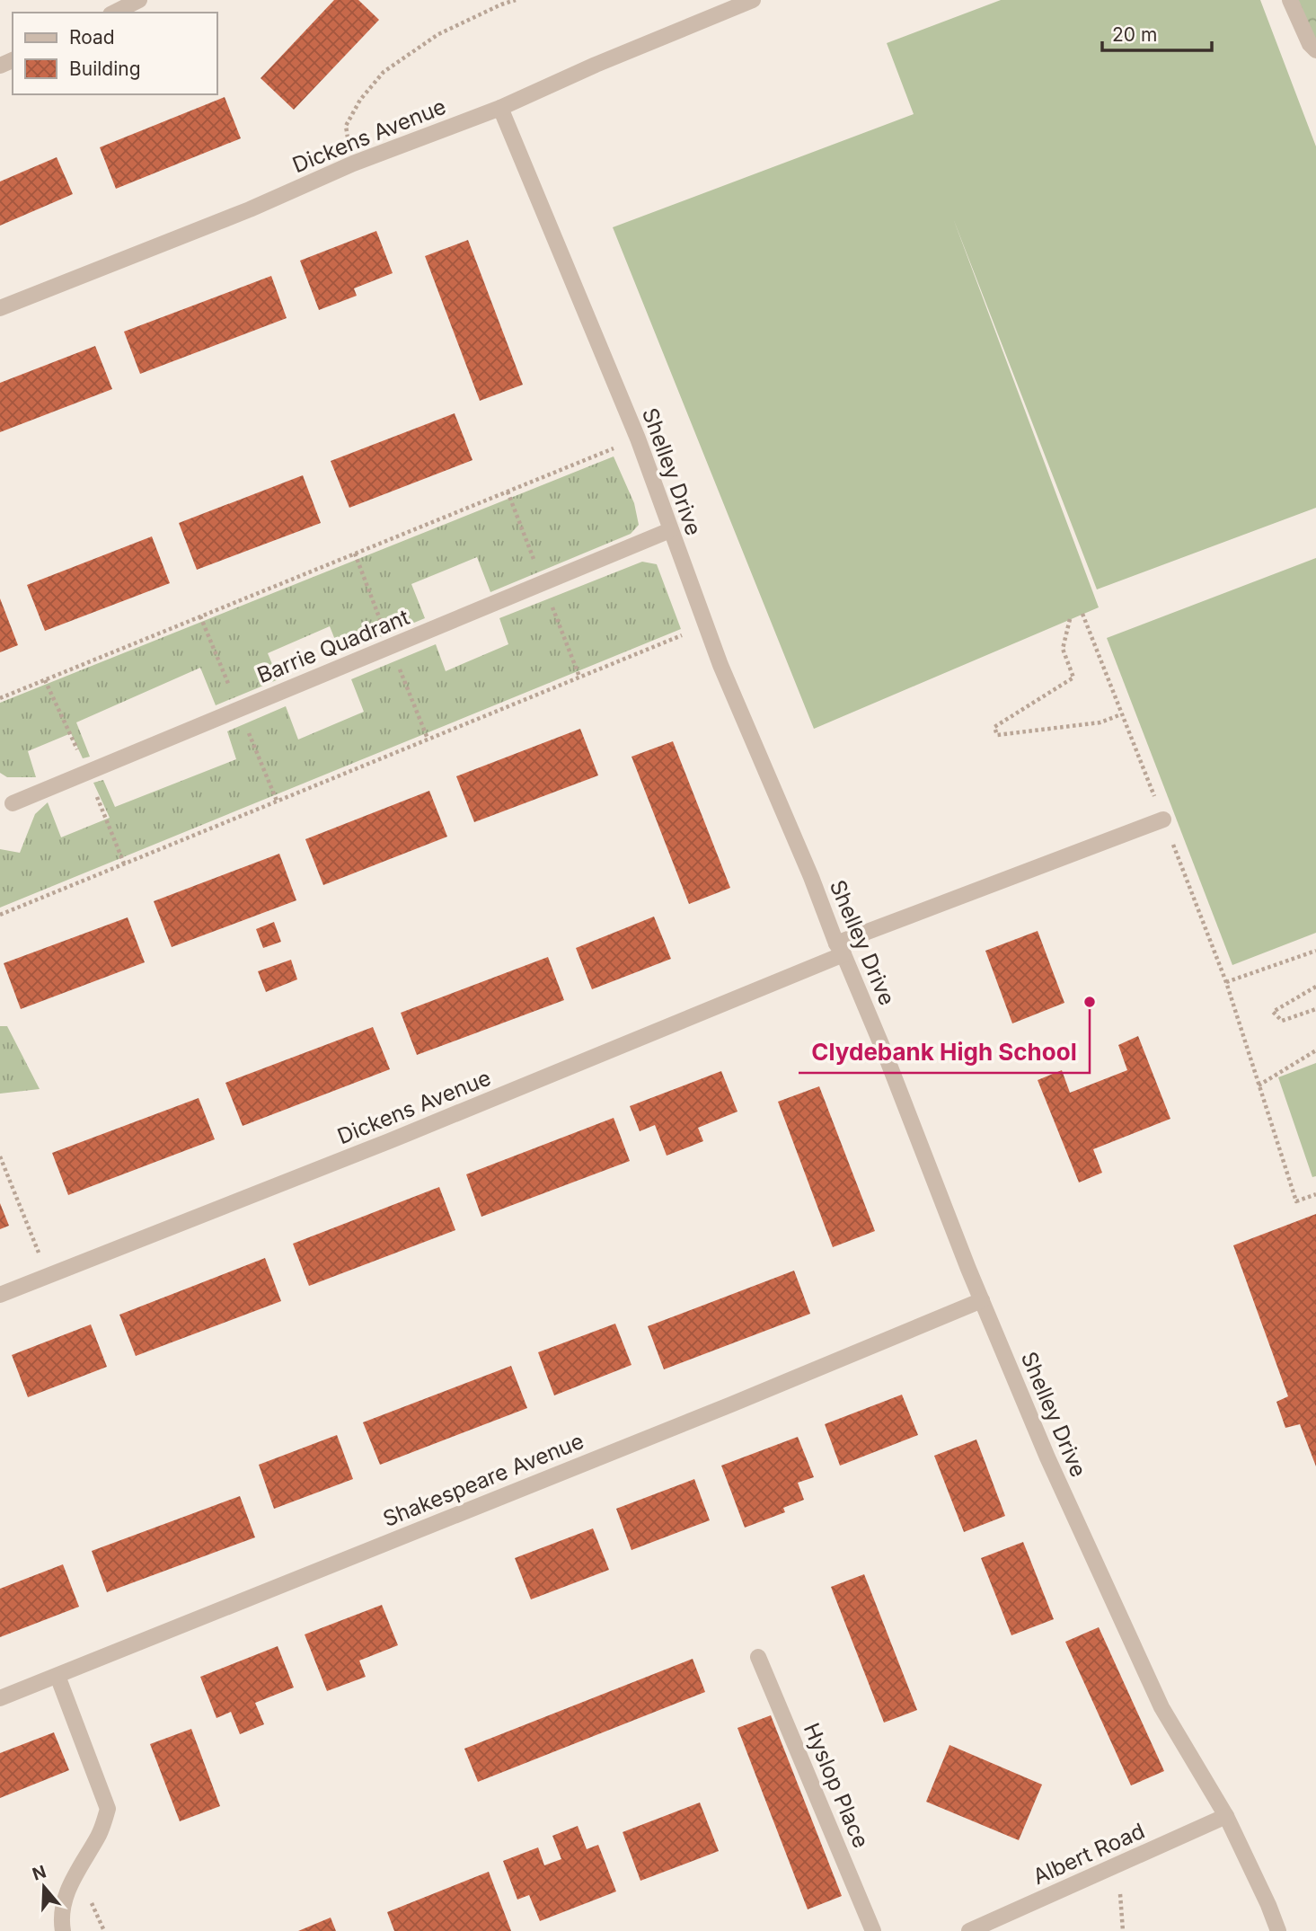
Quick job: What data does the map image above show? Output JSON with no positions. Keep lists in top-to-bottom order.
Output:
{
  "streets": {
    "street": [
      "Dickens Avenue",
      "Shelley Drive",
      "Barrie Quadrant",
      "Shakespeare Avenue",
      "Hyslop Place",
      "Albert Road"
    ]
  },
  "crossings": [
    ["Dickens Avenue", "Shelley Drive"],
    ["Shelley Drive", "Barrie Quadrant"],
    ["Shelley Drive", "Shakespeare Avenue"],
    ["Shelley Drive", "Albert Road"]
  ],
  "places": ["Clydebank High School"],
  "legend": ["Road", "Building"],
  "scale_bar": "20 m",
  "north": "top"
}
